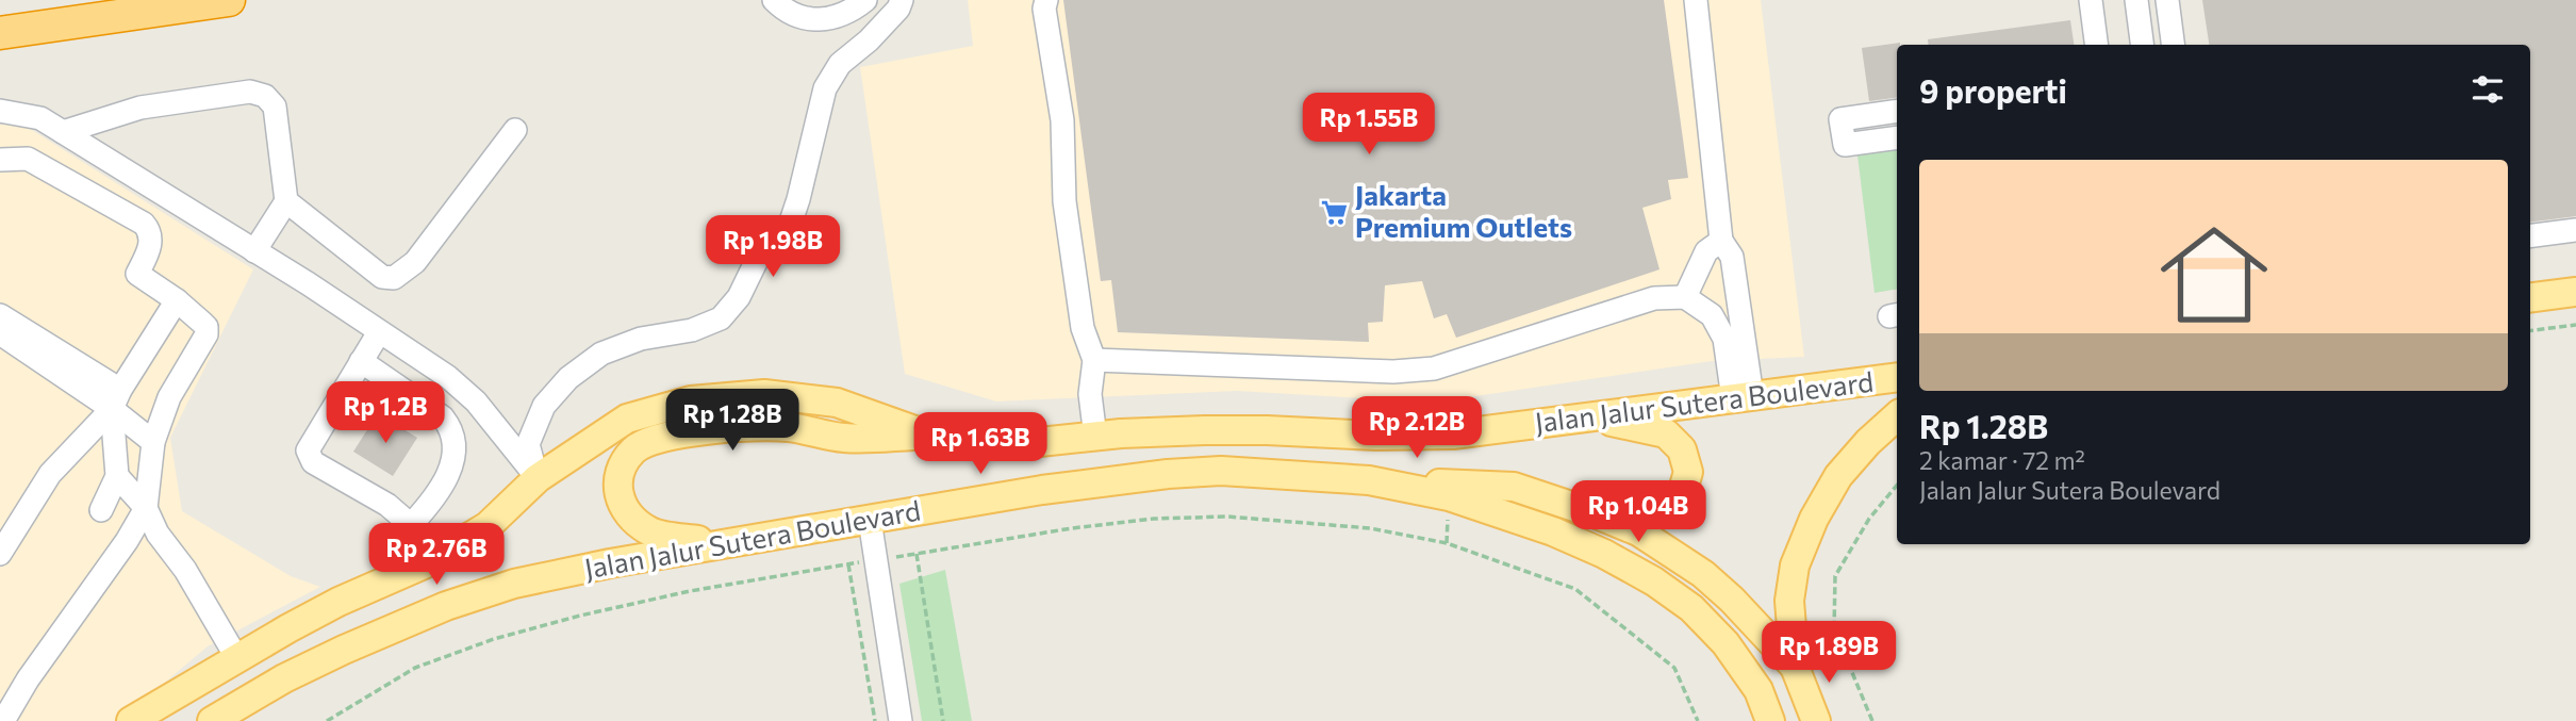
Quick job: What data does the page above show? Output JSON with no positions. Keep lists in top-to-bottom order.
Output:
{
  "streets": {
    "main road": ["Jalan Jalur Sutera Boulevard"]
  },
  "places": {
    "supermarket": ["Jakarta Premium Outlets"]
  },
  "page": {
    "heading": "9 properti",
    "price": [
      "Rp 1.55B",
      "Rp 1.98B",
      "Rp 1.2B",
      "Rp 1.28B",
      "Rp 2.12B",
      "Rp 1.63B",
      "Rp 1.04B",
      "Rp 2.76B",
      "Rp 1.89B"
    ],
    "list": [
      {
        "name": "Rp 1.28B",
        "note": "2 kamar · 72 m² · Jalan Jalur Sutera Boulevard"
      }
    ]
  }
}
